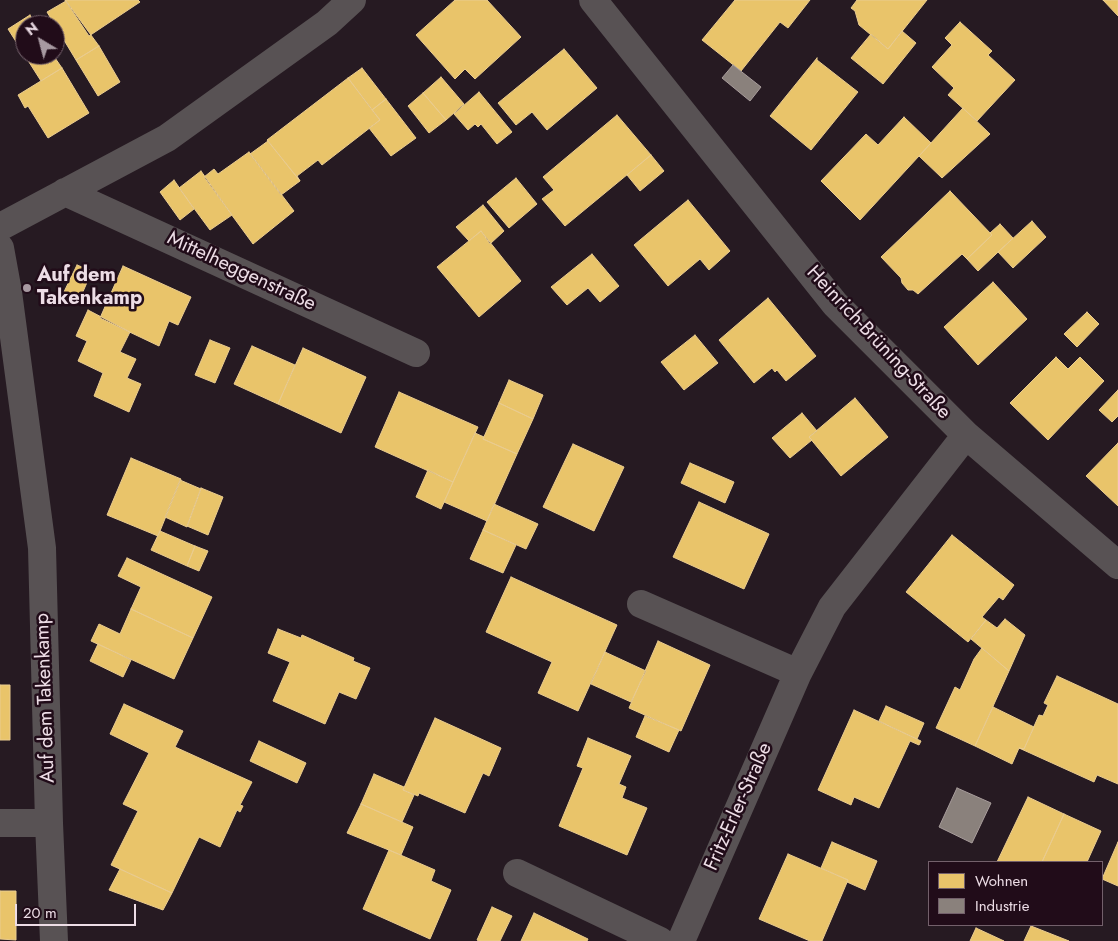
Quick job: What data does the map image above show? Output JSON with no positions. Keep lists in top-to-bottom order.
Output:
{
  "streets": {
    "street": [
      "Mittelheggenstraße",
      "Heinrich-Brüning-Straße",
      "Auf dem Takenkamp",
      "Fritz-Erler-Straße"
    ]
  },
  "crossings": [
    ["Heinrich-Brüning-Straße", "Fritz-Erler-Straße"]
  ],
  "places": ["Auf dem Takenkamp"],
  "legend": ["Wohnen", "Industrie"],
  "scale_bar": "20 m",
  "north": "top left"
}
